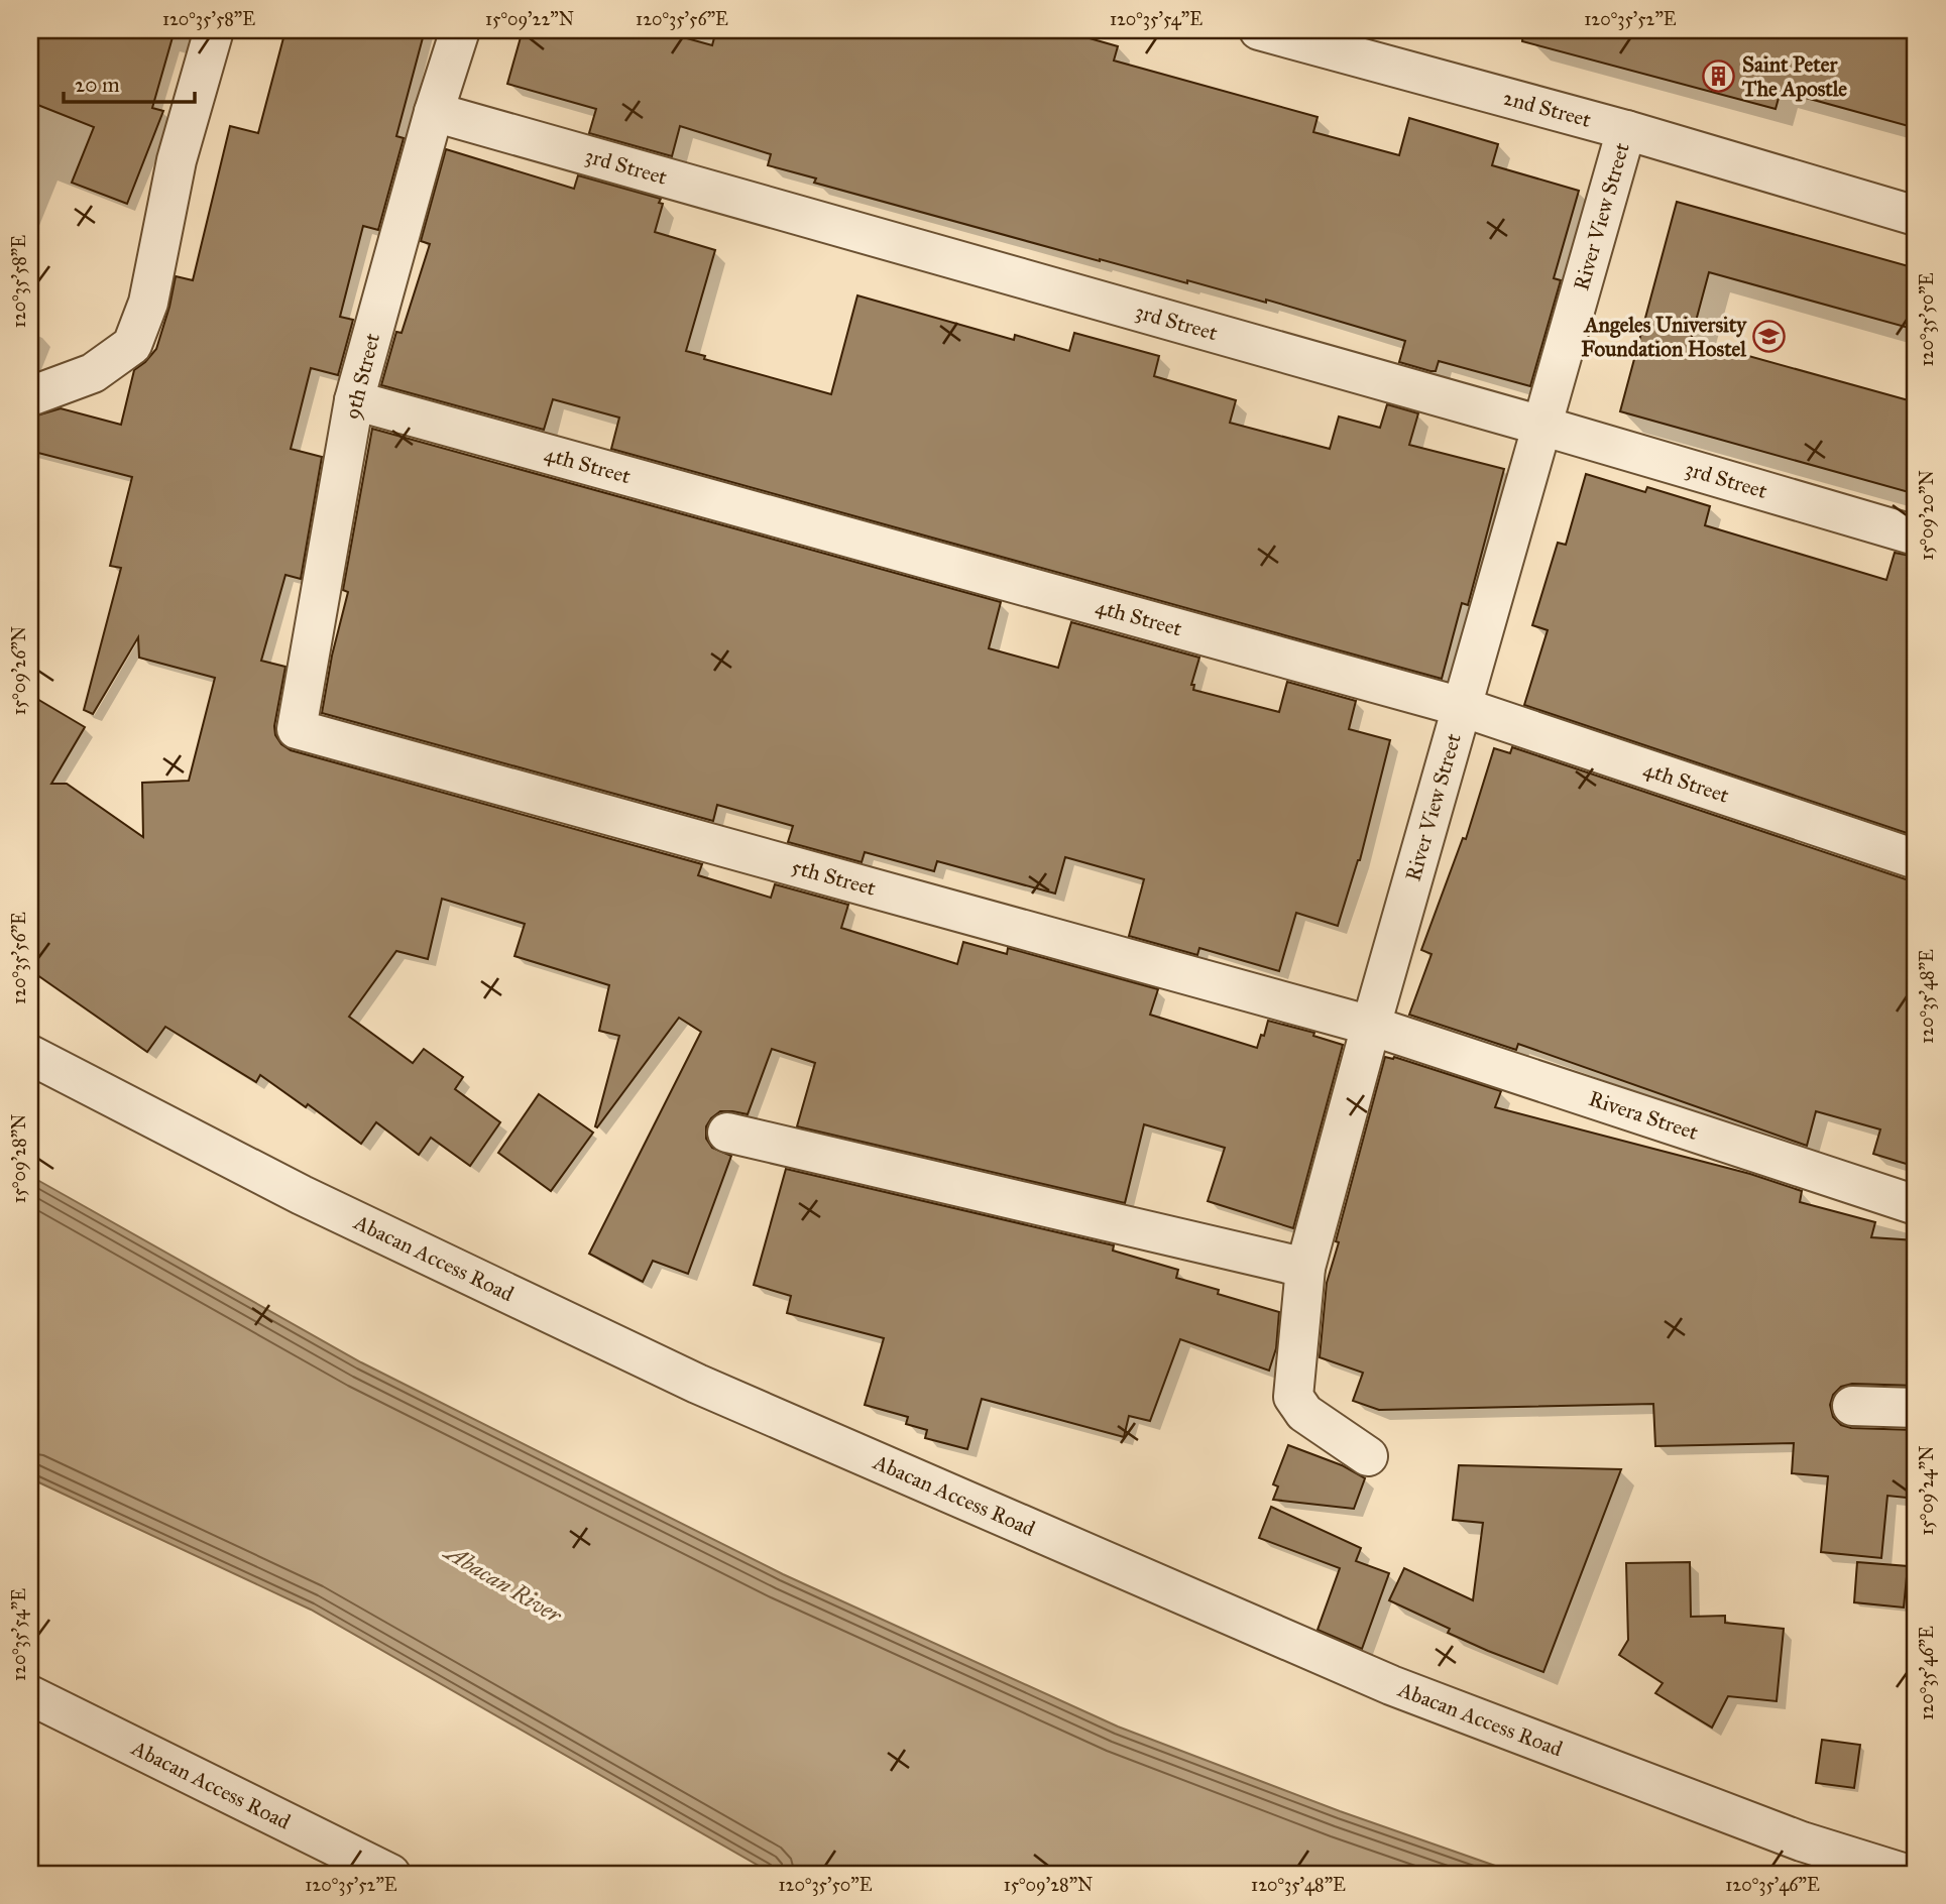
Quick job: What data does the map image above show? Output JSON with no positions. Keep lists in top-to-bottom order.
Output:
{
  "streets": {
    "street": [
      "2nd Street",
      "3rd Street",
      "River View Street",
      "9th Street",
      "4th Street",
      "5th Street",
      "Rivera Street",
      "Abacan Access Road"
    ]
  },
  "crossings": [
    ["2nd Street", "River View Street"],
    ["3rd Street", "River View Street"],
    ["3rd Street", "9th Street"],
    ["River View Street", "4th Street"],
    ["River View Street", "5th Street"],
    ["River View Street", "Rivera Street"],
    ["9th Street", "4th Street"],
    ["9th Street", "5th Street"],
    ["5th Street", "Rivera Street"]
  ],
  "water": ["Abacan River"],
  "places": {
    "building": ["Saint Peter The Apostle"],
    "school or university": ["Angeles University Foundation Hostel"]
  },
  "scale_bar": "20 m",
  "coordinates": [
    "120°35'58\"E",
    "15°09'22\"N",
    "120°35'56\"E",
    "120°35'54\"E",
    "120°35'52\"E",
    "120°35'50\"E",
    "15°09'20\"N",
    "15°09'26\"N",
    "120°35'48\"E",
    "15°09'28\"N",
    "15°09'24\"N",
    "120°35'46\"E"
  ]
}
